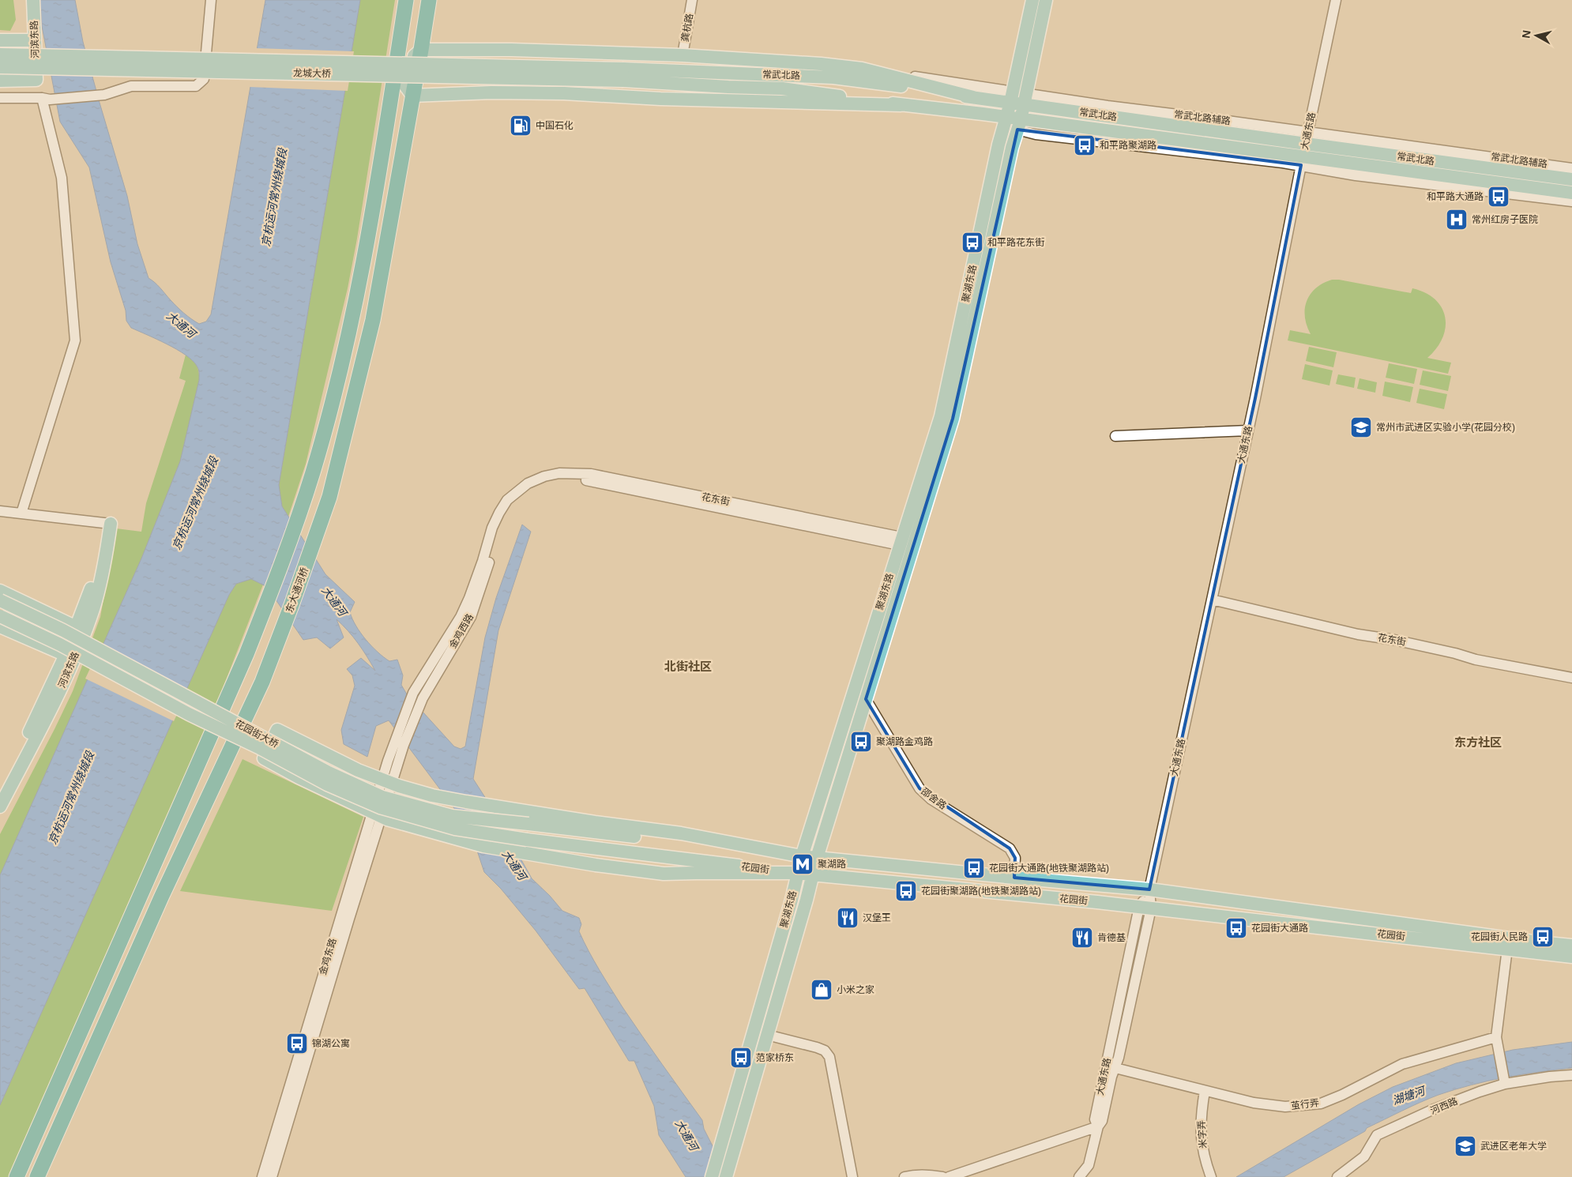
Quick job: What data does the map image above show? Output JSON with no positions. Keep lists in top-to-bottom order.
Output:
{
  "streets": {
    "highway": ["东大通河桥"],
    "main road": [
      "河滨东路",
      "龙城大桥",
      "常武北路",
      "聚湖东路",
      "花园街大桥",
      "花园街"
    ],
    "street": [
      "龚杭路",
      "常武北路辅路",
      "大通东路",
      "花东街",
      "金鸡西路",
      "邵舍路",
      "金鸡东路",
      "茧行弄",
      "河西路",
      "米字弄"
    ]
  },
  "crossings": [
    ["龙城大桥", "常武北路"],
    ["常武北路", "常武北路辅路"],
    ["常武北路", "大通东路"],
    ["常武北路", "聚湖东路"],
    ["常武北路辅路", "大通东路"],
    ["大通东路", "花东街"],
    ["大通东路", "花园街"],
    ["大通东路", "茧行弄"],
    ["聚湖东路", "花东街"],
    ["聚湖东路", "邵舍路"],
    ["聚湖东路", "花园街"],
    ["花东街", "金鸡西路"],
    ["金鸡西路", "金鸡东路"],
    ["花园街大桥", "花园街"],
    ["邵舍路", "花园街"],
    ["茧行弄", "米字弄"]
  ],
  "districts": ["北街社区", "东方社区"],
  "water": ["京杭运河常州绕城段", "大通河", "湖塘河"],
  "places": {
    "fuel station": ["中国石化"],
    "bus stop": [
      "和平路聚湖路",
      "和平路大通路",
      "和平路花东街",
      "聚湖路金鸡路",
      "花园街大通路(地铁聚湖路站)",
      "花园街聚湖路(地铁聚湖路站)",
      "花园街大通路",
      "花园街人民路",
      "锦湖公寓",
      "范家桥东"
    ],
    "hospital": ["常州红房子医院"],
    "school or university": ["常州市武进区实验小学(花园分校)", "武进区老年大学"],
    "metro station": ["聚湖路"],
    "restaurant": ["汉堡王", "肯德基"],
    "shop": ["小米之家"]
  },
  "north": "left"
}
